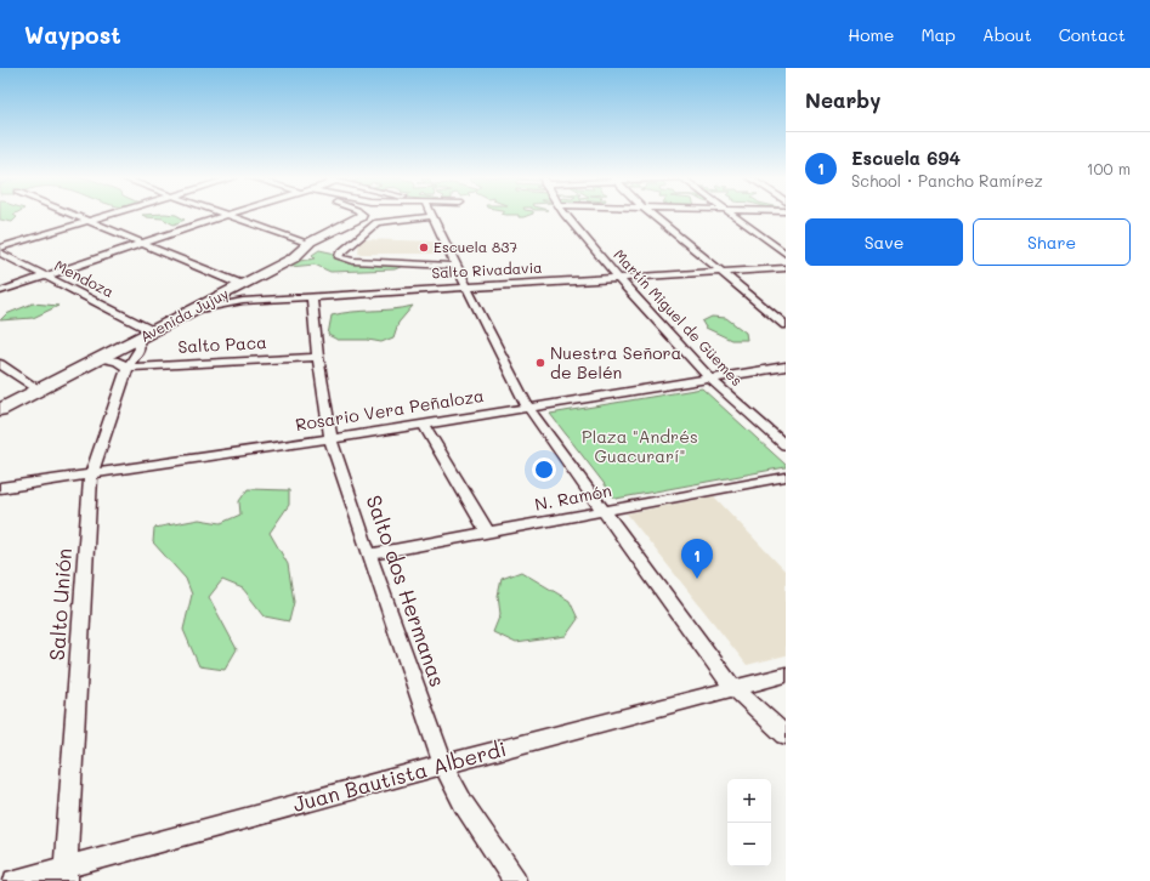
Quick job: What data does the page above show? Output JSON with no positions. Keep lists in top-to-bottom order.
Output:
{
  "streets": {
    "street": [
      "Salto Rivadavia",
      "Mendoza",
      "Avenida Jujuy",
      "Martín Miguel de Güemes",
      "Salto Paca",
      "Rosario Vera Peñaloza",
      "N. Ramón",
      "Salto dos Hermanas",
      "Salto Unión",
      "Juan Bautista Alberdi"
    ]
  },
  "crossings": [
    ["Salto Rivadavia", "Avenida Jujuy"],
    ["Salto Rivadavia", "Martín Miguel de Güemes"],
    ["Salto Rivadavia", "Salto dos Hermanas"],
    ["Mendoza", "Avenida Jujuy"],
    ["Avenida Jujuy", "Salto Paca"],
    ["Avenida Jujuy", "Salto Unión"],
    ["Martín Miguel de Güemes", "Rosario Vera Peñaloza"],
    ["Salto Paca", "Salto dos Hermanas"],
    ["Salto Paca", "Salto Unión"],
    ["Rosario Vera Peñaloza", "Salto dos Hermanas"],
    ["Rosario Vera Peñaloza", "Salto Unión"],
    ["N. Ramón", "Salto dos Hermanas"],
    ["Salto dos Hermanas", "Juan Bautista Alberdi"],
    ["Salto Unión", "Juan Bautista Alberdi"]
  ],
  "parks": ["Plaza \"Andrés Guacurarí\""],
  "places": ["Escuela 837", "Nuestra Señora de Belén"],
  "page": {
    "header": "Waypost",
    "nav": [
      "Home",
      "Map",
      "About",
      "Contact"
    ],
    "heading": "Nearby",
    "list": [
      {
        "mark": "1",
        "name": "Escuela 694",
        "note": "School · Pancho Ramírez",
        "value": "100 m"
      }
    ],
    "buttons": ["Save", "Share"],
    "pins": "1",
    "map_buttons": ["+", "−"]
  }
}
